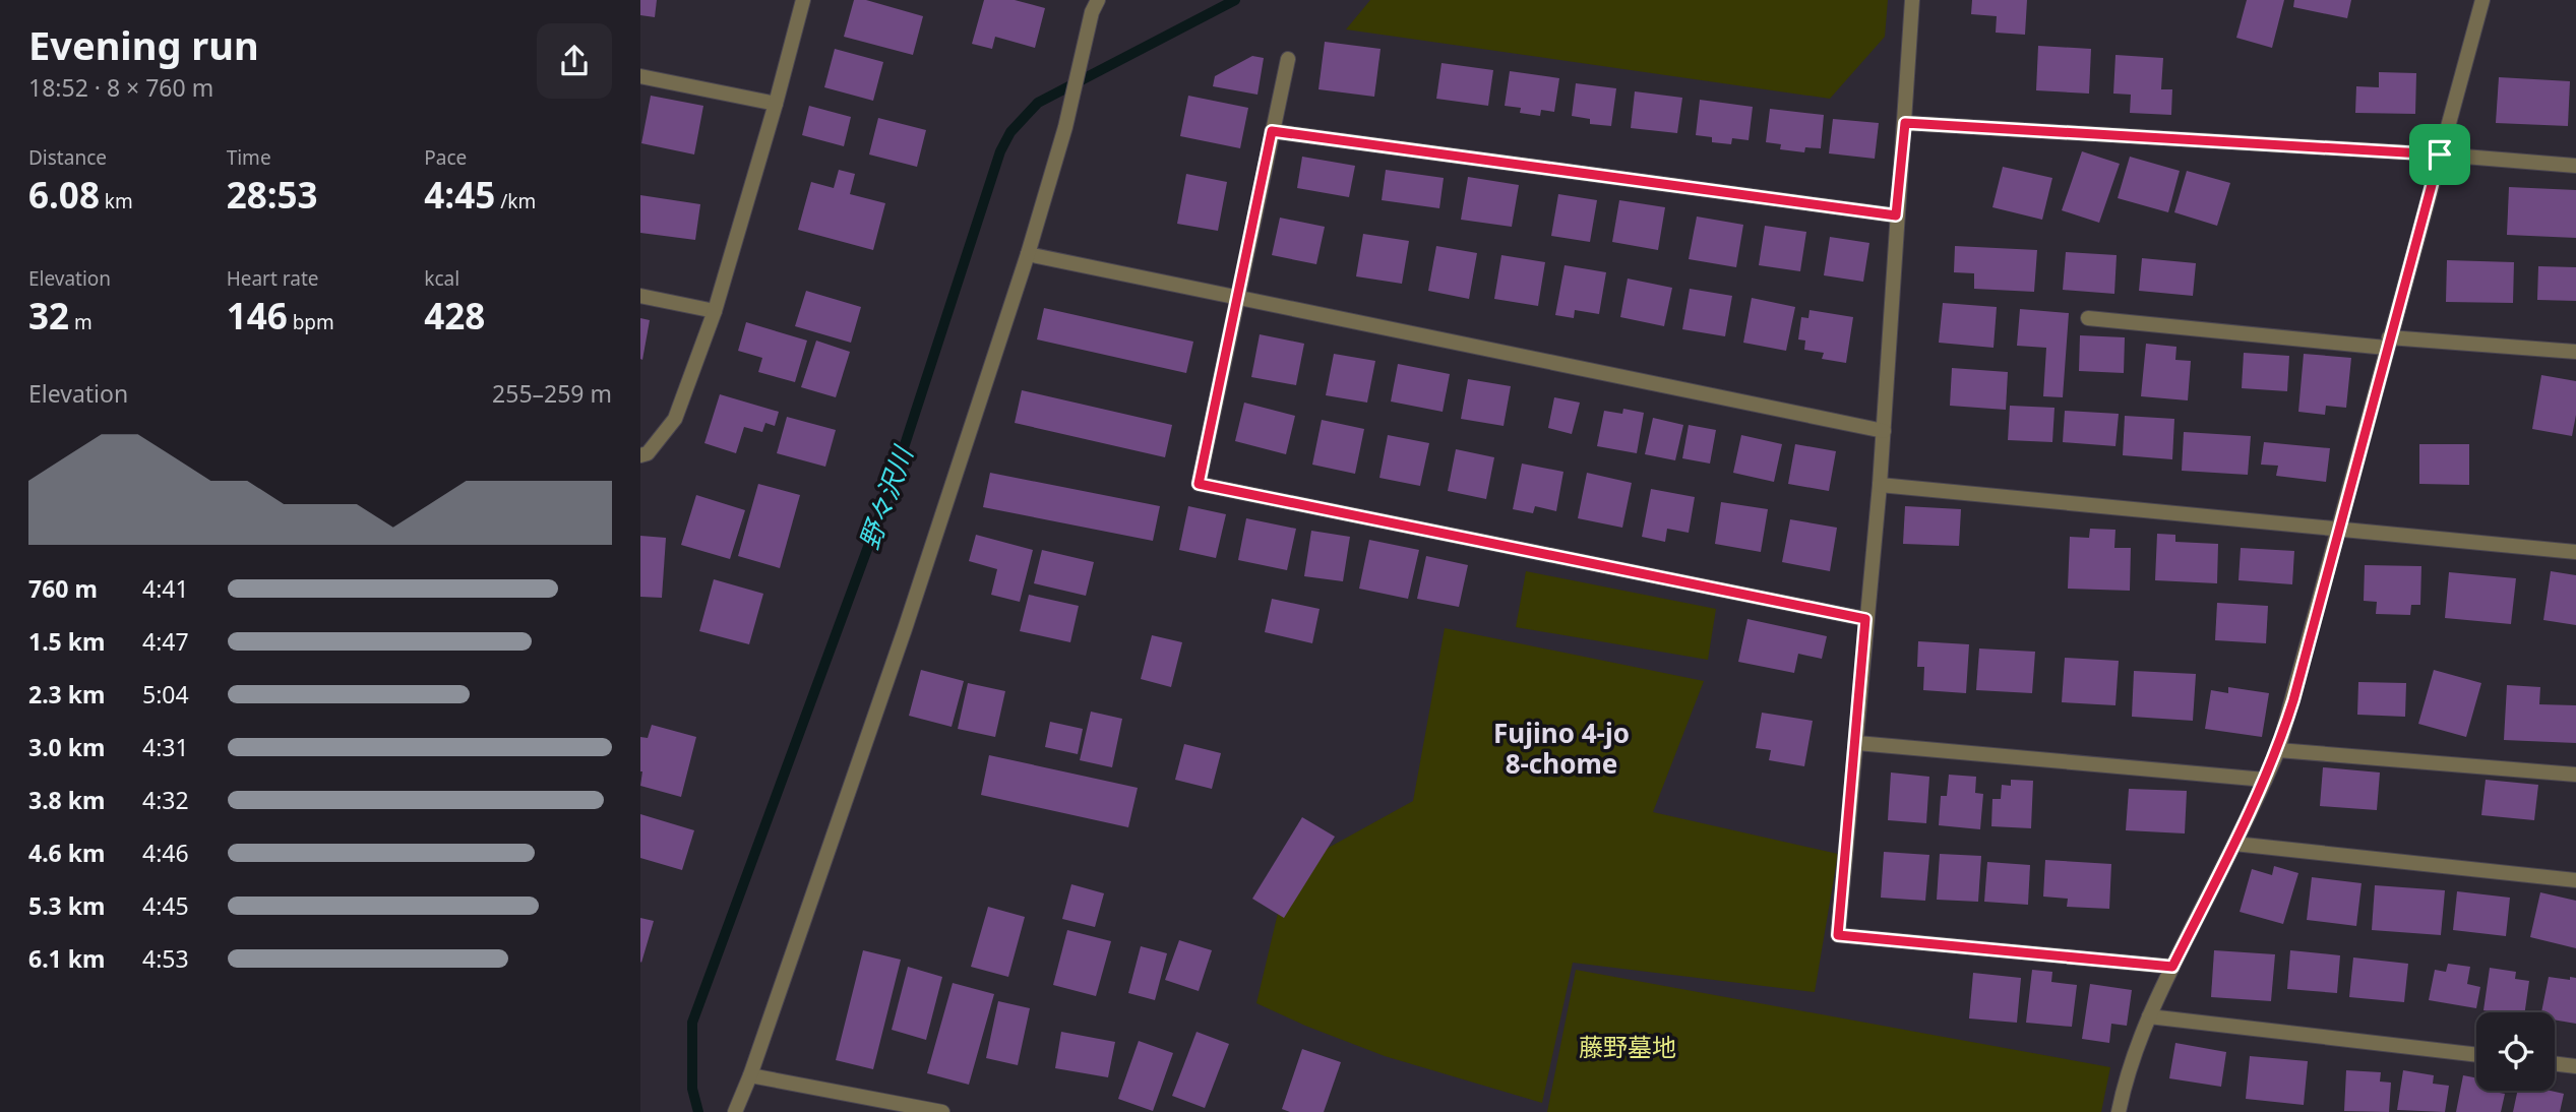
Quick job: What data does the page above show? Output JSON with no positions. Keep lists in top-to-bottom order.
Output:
{
  "districts": ["Fujino 4-jo 8-chome"],
  "water": ["野々沢川"],
  "parks": ["藤野墓地"],
  "page": {
    "heading": ["Evening run", "18:52 · 8 × 760 m"],
    "stats": [
      ["Distance", "6.08 km"],
      ["Time", "28:53"],
      ["Pace", "4:45 /km"],
      ["Elevation", "32 m"],
      ["Heart rate", "146 bpm"],
      ["kcal", "428"]
    ],
    "chart": ["Elevation", "255–259 m"],
    "list": [
      {
        "name": "760 m",
        "note": "4:41"
      },
      {
        "name": "1.5 km",
        "note": "4:47"
      },
      {
        "name": "2.3 km",
        "note": "5:04"
      },
      {
        "name": "3.0 km",
        "note": "4:31"
      },
      {
        "name": "3.8 km",
        "note": "4:32"
      },
      {
        "name": "4.6 km",
        "note": "4:46"
      },
      {
        "name": "5.3 km",
        "note": "4:45"
      },
      {
        "name": "6.1 km",
        "note": "4:53"
      }
    ]
  }
}
